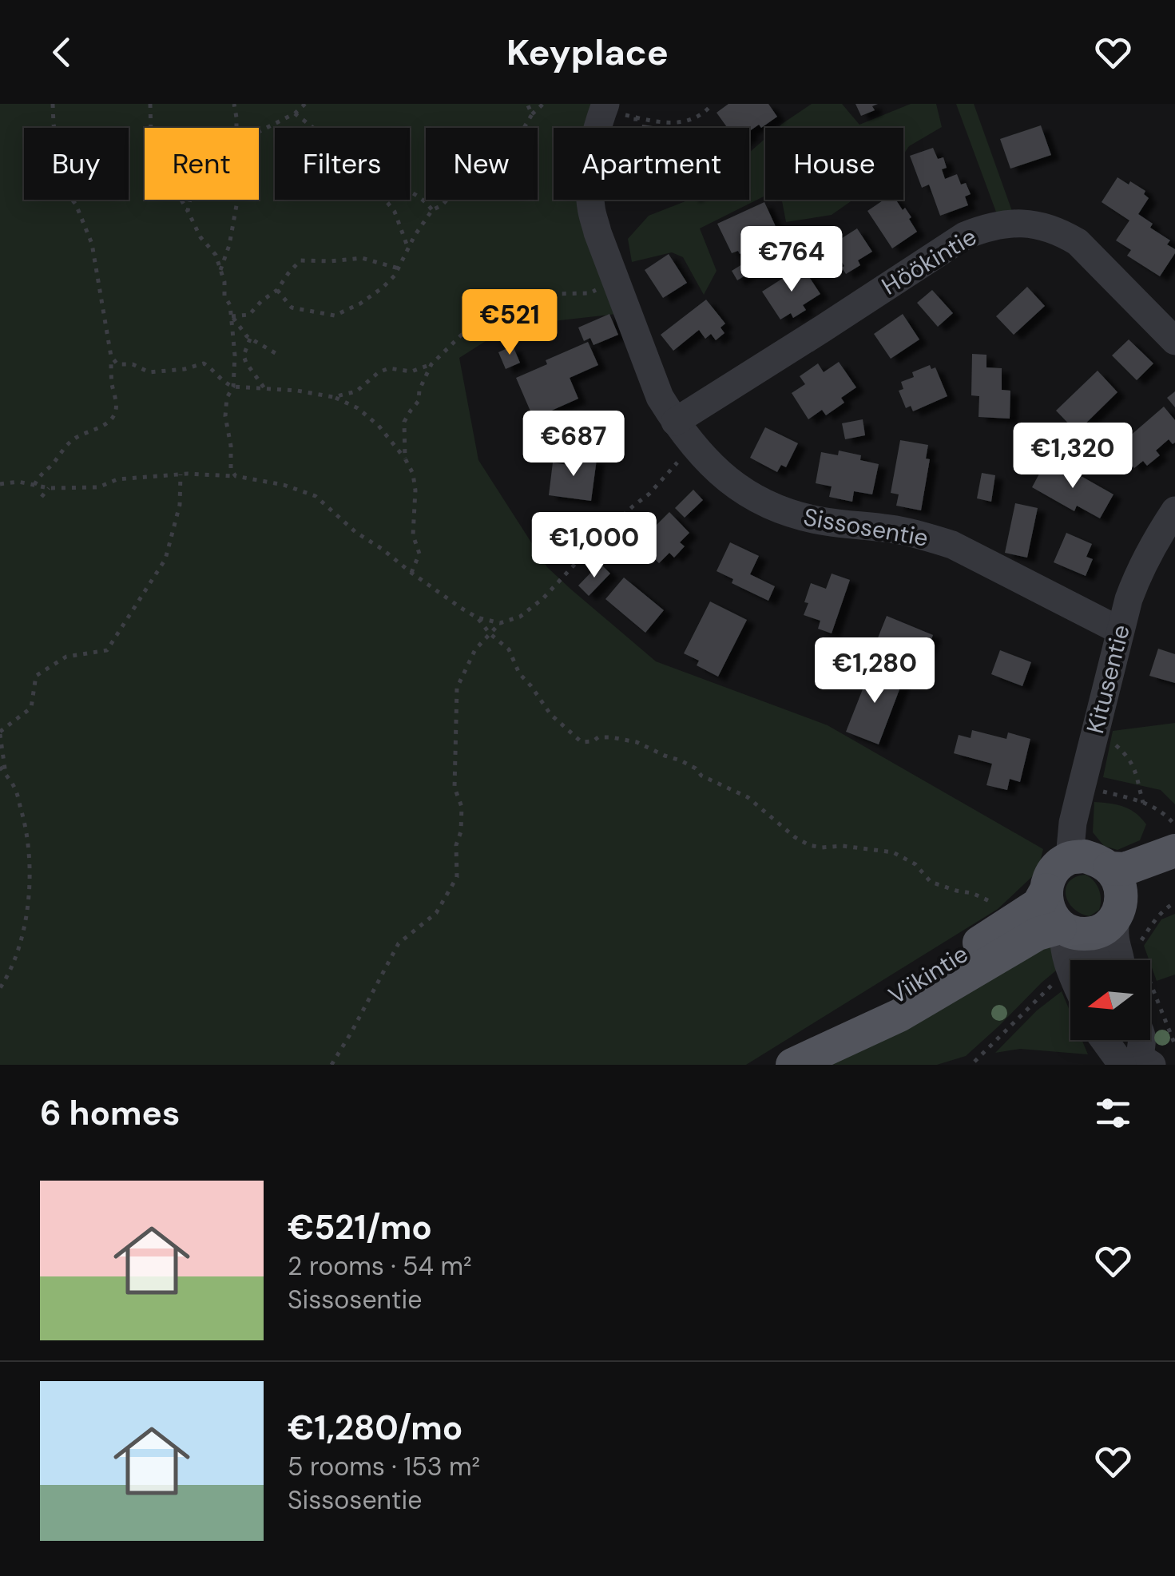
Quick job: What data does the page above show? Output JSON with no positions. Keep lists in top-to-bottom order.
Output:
{
  "streets": {
    "main road": ["Viikintie"],
    "street": ["Höökintie", "Sissosentie", "Kitusentie"]
  },
  "crossings": [
    ["Höökintie", "Sissosentie"],
    ["Sissosentie", "Kitusentie"],
    ["Kitusentie", "Viikintie"]
  ],
  "north": "left",
  "page": {
    "header": "Keyplace",
    "chip": [
      "Buy",
      "Rent",
      "Filters",
      "New",
      "Apartment",
      "House"
    ],
    "price": [
      "€764",
      "€521",
      "€687",
      "€1,320",
      "€1,000",
      "€1,280"
    ],
    "heading": "6 homes",
    "list": [
      {
        "name": "€521/mo",
        "note": "2 rooms · 54 m² · Sissosentie"
      },
      {
        "name": "€1,280/mo",
        "note": "5 rooms · 153 m² · Sissosentie"
      }
    ]
  }
}
